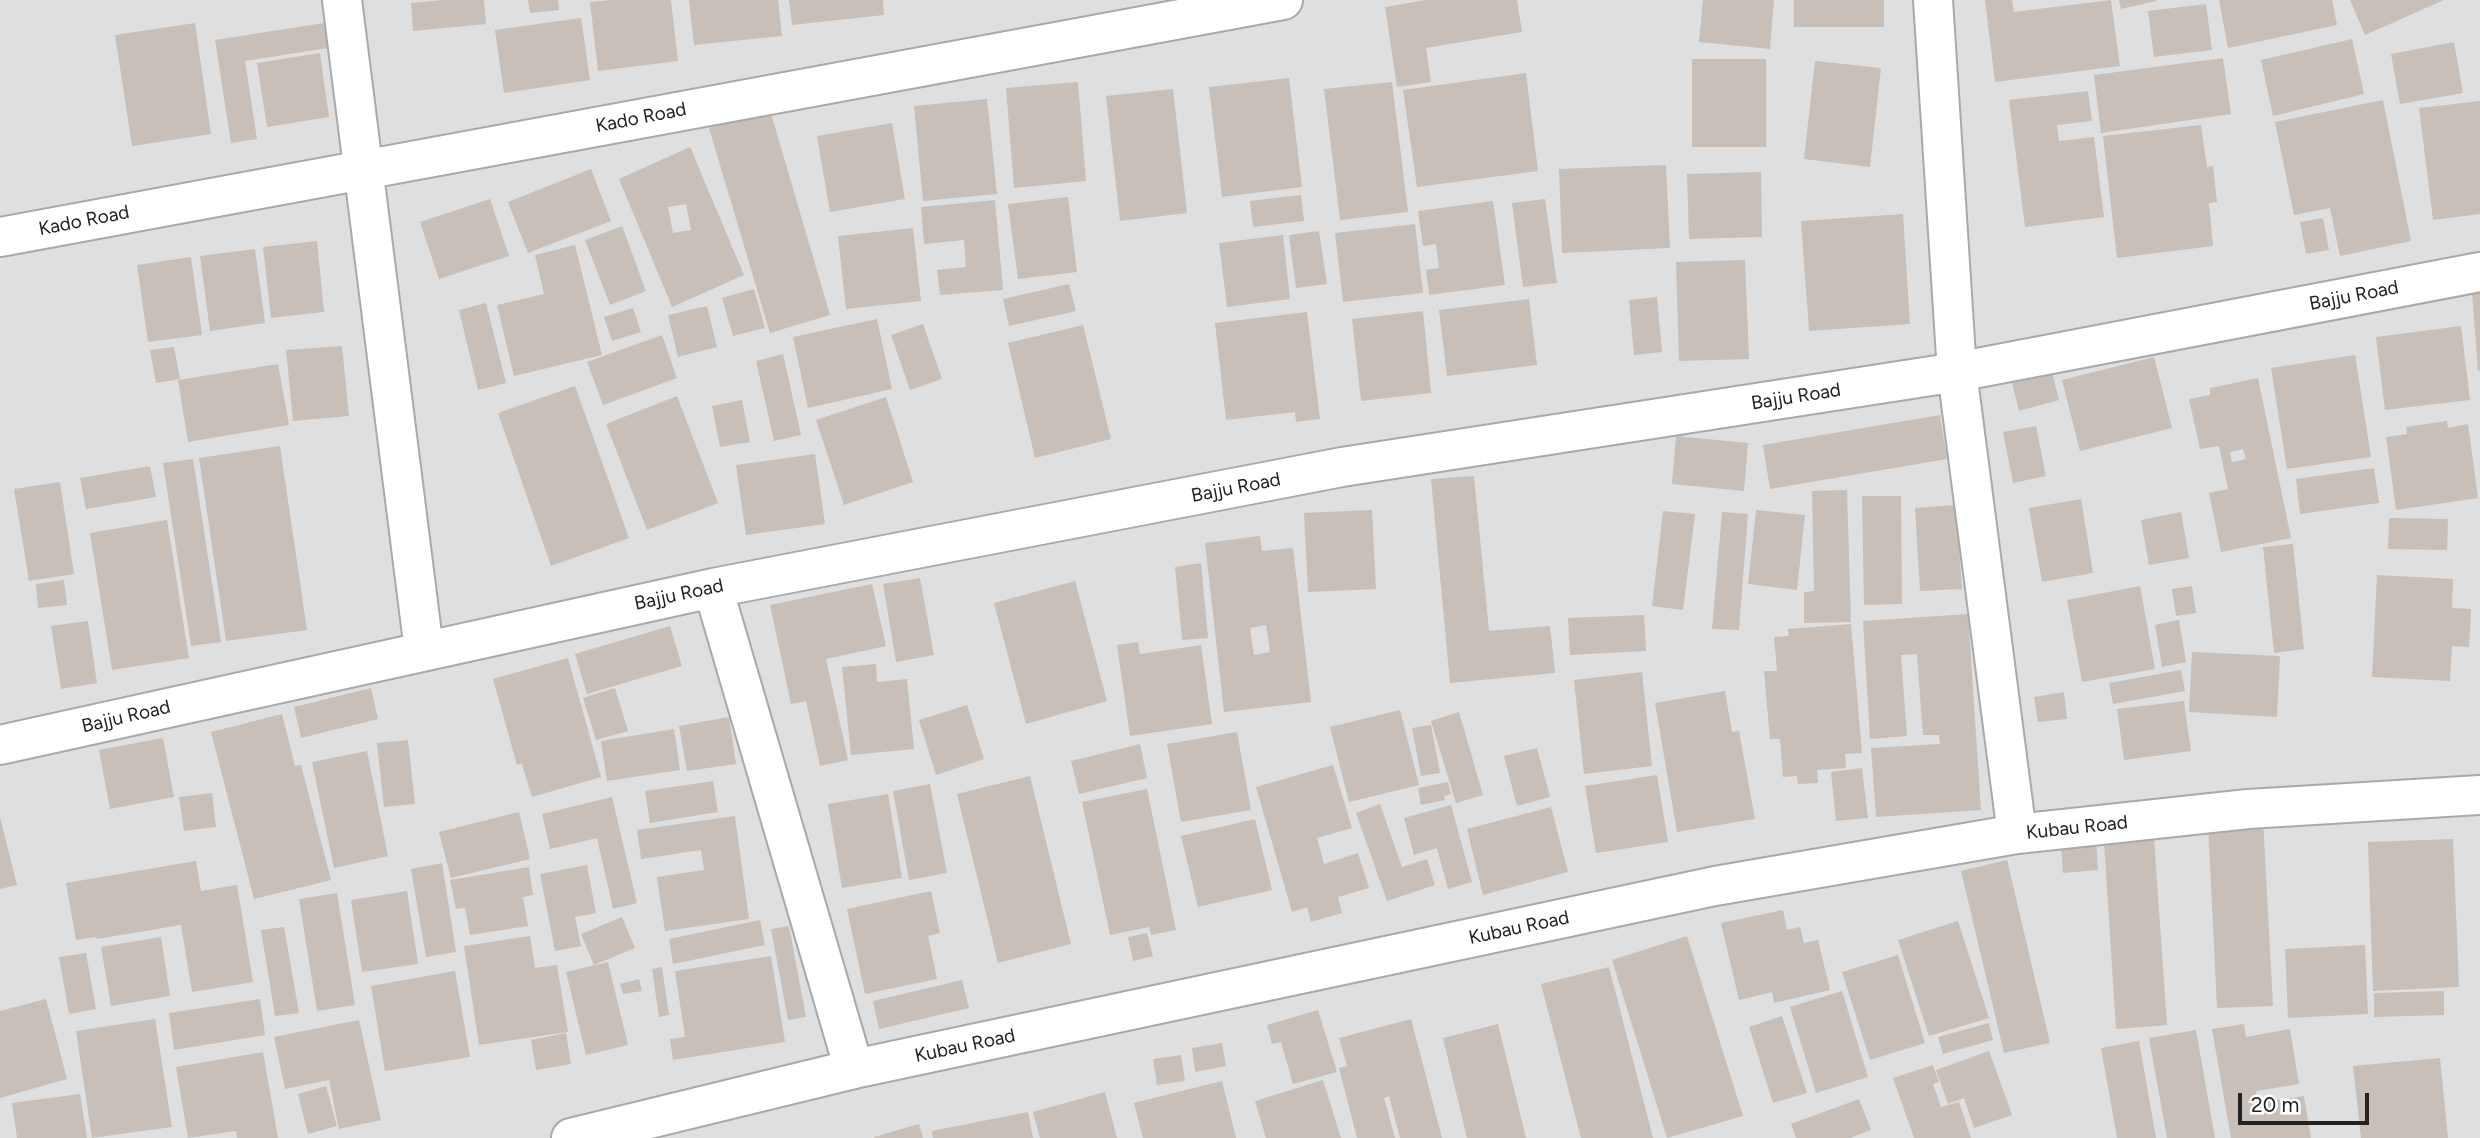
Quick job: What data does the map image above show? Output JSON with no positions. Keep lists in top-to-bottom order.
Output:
{
  "streets": {
    "street": ["Kado Road", "Bajju Road", "Kubau Road"]
  },
  "scale_bar": "20 m"
}
